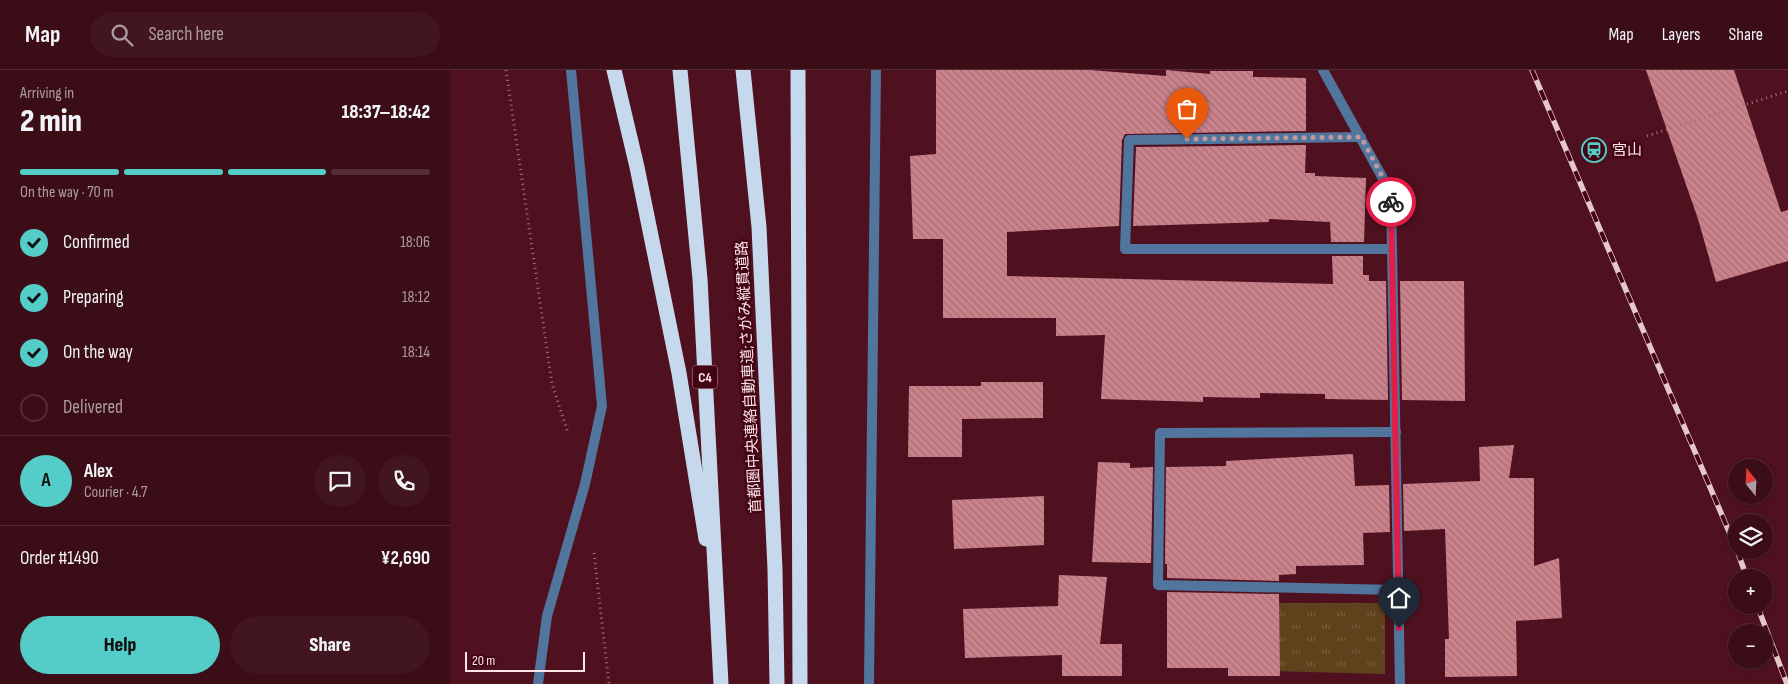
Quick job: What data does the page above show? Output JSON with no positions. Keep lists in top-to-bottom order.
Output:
{
  "streets": {
    "highway": ["C4", "首都圏中央連絡自動車道;さがみ縦貫道路"]
  },
  "places": {
    "station": ["宮山"]
  },
  "scale_bar": "20 m",
  "north": "top",
  "page": {
    "header": "Map",
    "search": "Search here",
    "nav": ["Map", "Layers", "Share"],
    "heading": ["2 min", "Arriving in", "18:37–18:42"],
    "panel": [
      "Alex",
      "Courier · 4.7",
      "Order #1490",
      "¥2,690"
    ],
    "bar": "On the way · 70 m",
    "list": [
      ["Confirmed", "18:06"],
      ["Preparing", "18:12"],
      ["On the way", "18:14"],
      "Delivered"
    ],
    "round": "A",
    "map_buttons": ["+", "−"],
    "buttons": ["Help", "Share"],
    "scale": "20 m"
  }
}
